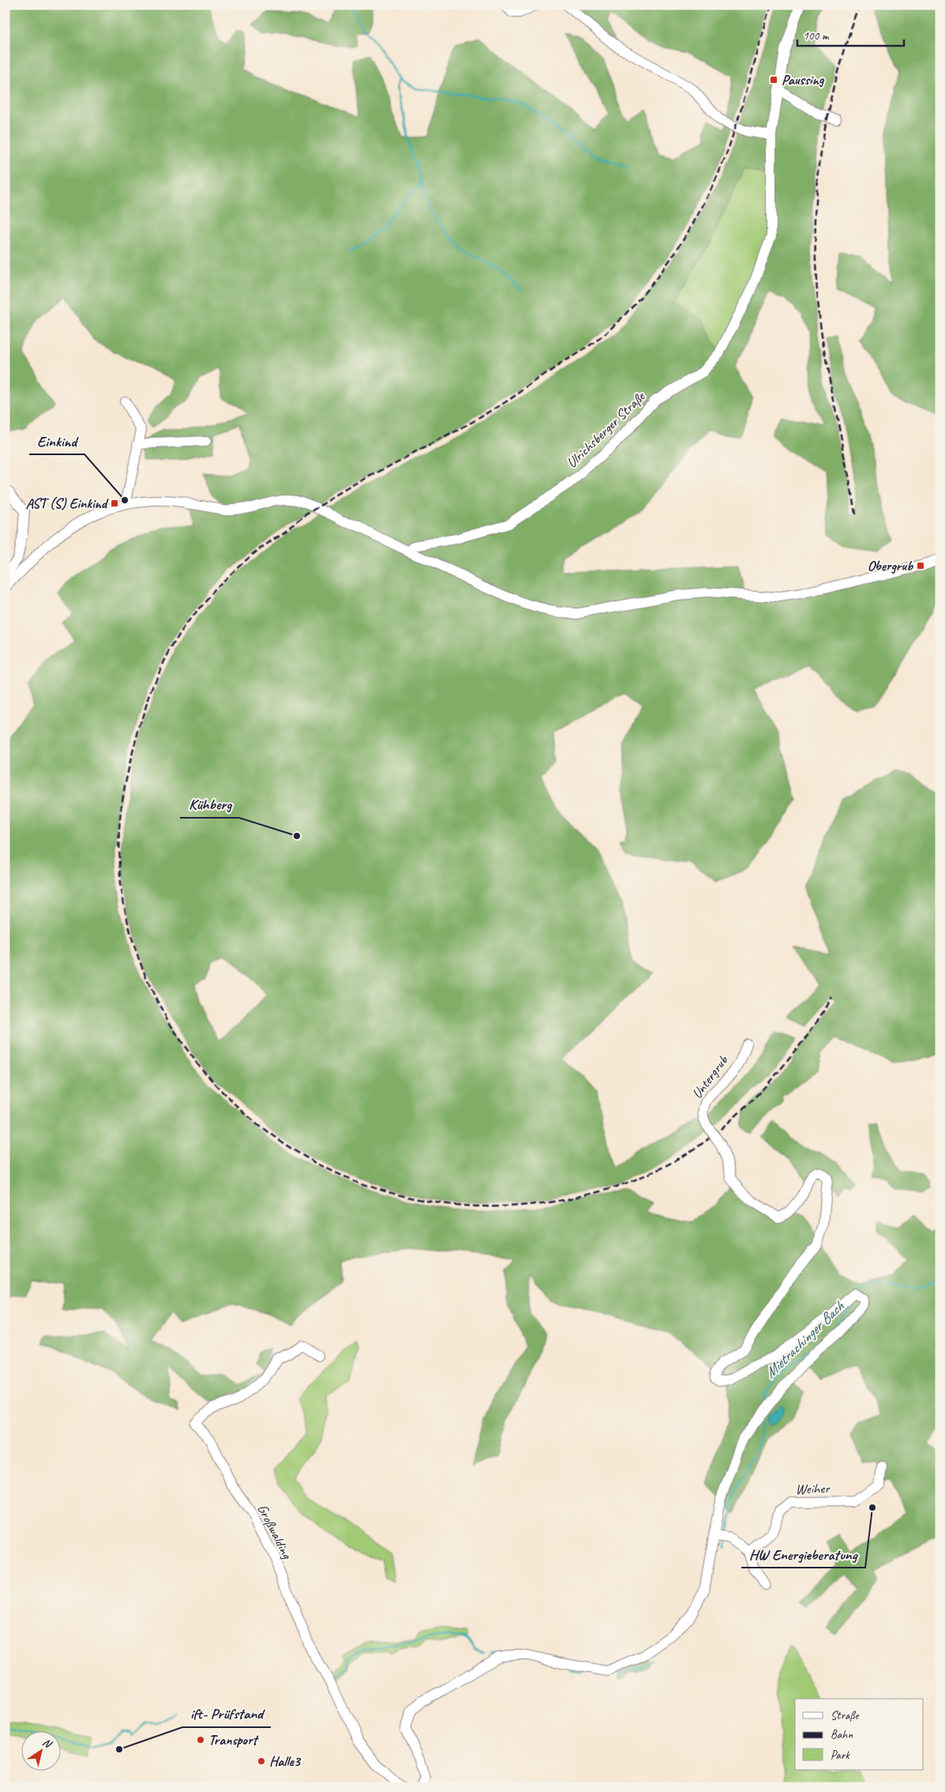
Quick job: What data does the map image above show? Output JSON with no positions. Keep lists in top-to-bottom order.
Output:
{
  "streets": {
    "street": [
      "Ulrichsberger Straße",
      "Untergrub",
      "Weiher",
      "Großwalding"
    ]
  },
  "water": ["Mietrachinger Bach"],
  "places": {
    "transit": ["Paussing", "AST (S) Einkind", "Obergrub"],
    "other": [
      "Einkind",
      "Kühberg",
      "HW Energieberatung",
      "Transport",
      "ift- Prüfstand",
      "Halle3"
    ]
  },
  "legend": ["Straße", "Bahn", "Park"],
  "scale_bar": "100 m",
  "north": "top right"
}
